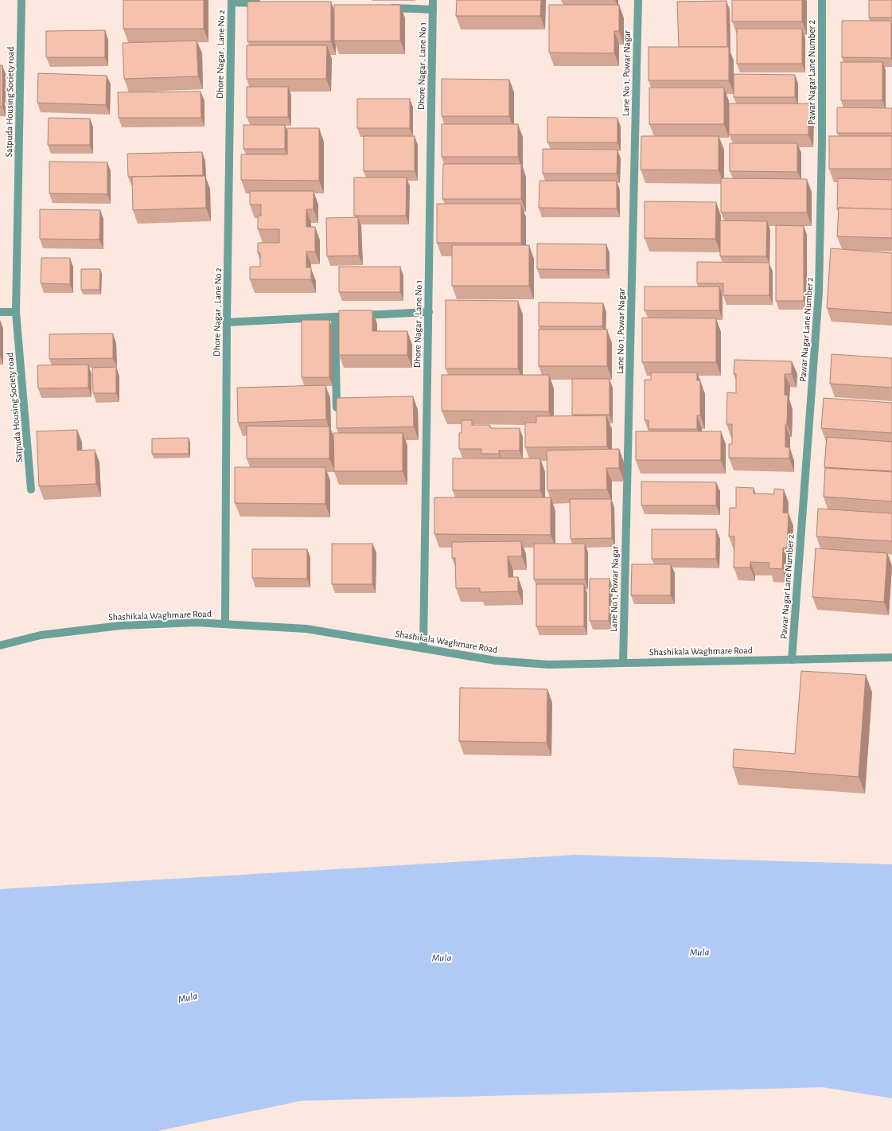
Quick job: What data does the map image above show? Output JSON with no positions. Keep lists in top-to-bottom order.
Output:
{
  "streets": {
    "street": [
      "Dhore Nagar , Lane No 2",
      "Dhore Nagar , Lane No 1",
      "Pawar Nagar Lane Number 2",
      "Lane No 1, Powar Nagar",
      "Satpuda Housing Society road",
      "Shashikala Waghmare Road"
    ]
  },
  "crossings": [
    ["Dhore Nagar , Lane No 2", "Shashikala Waghmare Road"],
    ["Dhore Nagar , Lane No 1", "Shashikala Waghmare Road"],
    ["Pawar Nagar Lane Number 2", "Shashikala Waghmare Road"],
    ["Lane No 1, Powar Nagar", "Shashikala Waghmare Road"]
  ],
  "water": ["Mula"]
}
